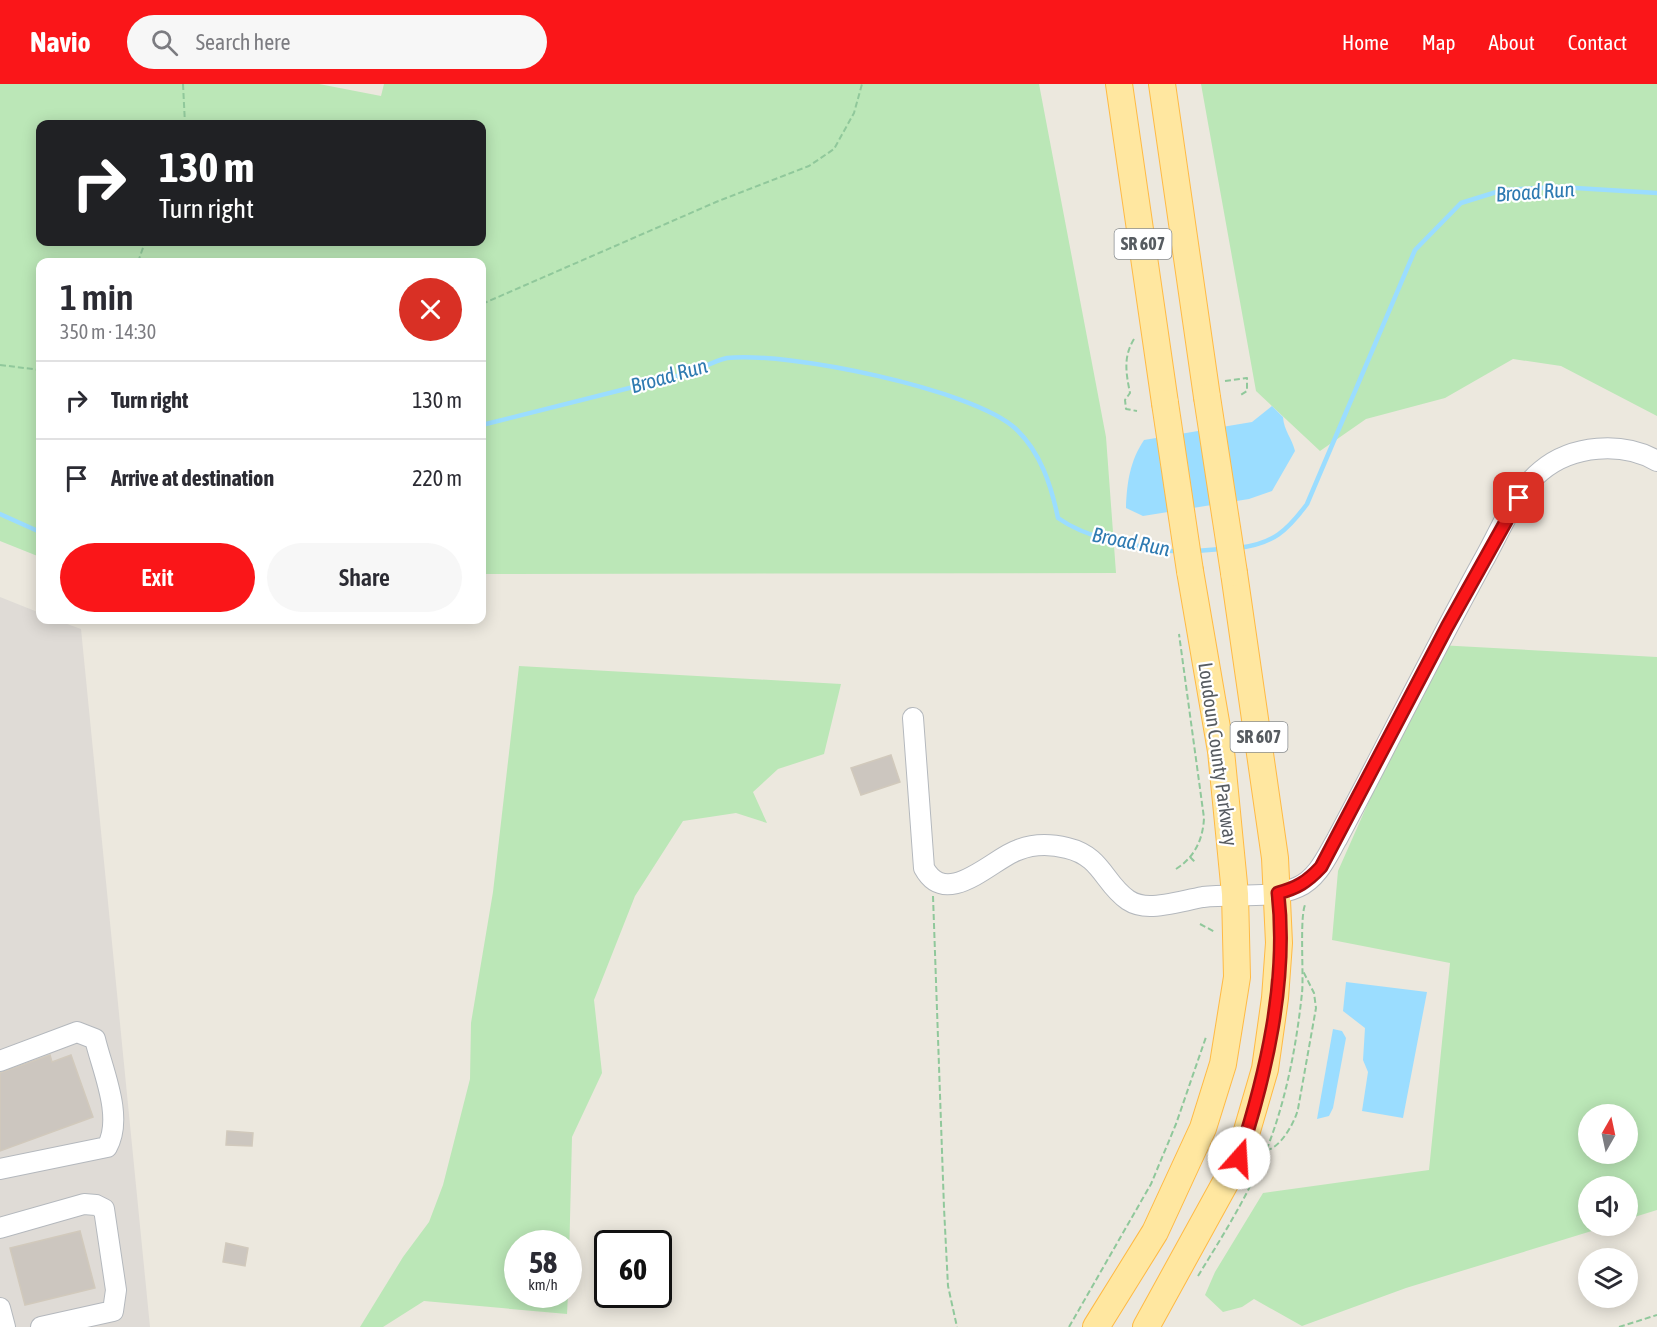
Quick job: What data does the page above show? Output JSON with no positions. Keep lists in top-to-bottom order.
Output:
{
  "streets": {
    "main road": ["SR 607", "Loudoun County Parkway"]
  },
  "water": ["Broad Run"],
  "north": "top",
  "page": {
    "header": "Navio",
    "search": "Search here",
    "nav": [
      "Home",
      "Map",
      "About",
      "Contact"
    ],
    "turn": ["130 m", "Turn right"],
    "heading": ["1 min", "350 m · 14:30"],
    "list": [
      {
        "name": "Turn right",
        "value": "130 m"
      },
      {
        "name": "Arrive at destination",
        "value": "220 m"
      }
    ],
    "buttons": ["Exit", "Share"],
    "speed": "58 km/h",
    "limit": "60"
  }
}
